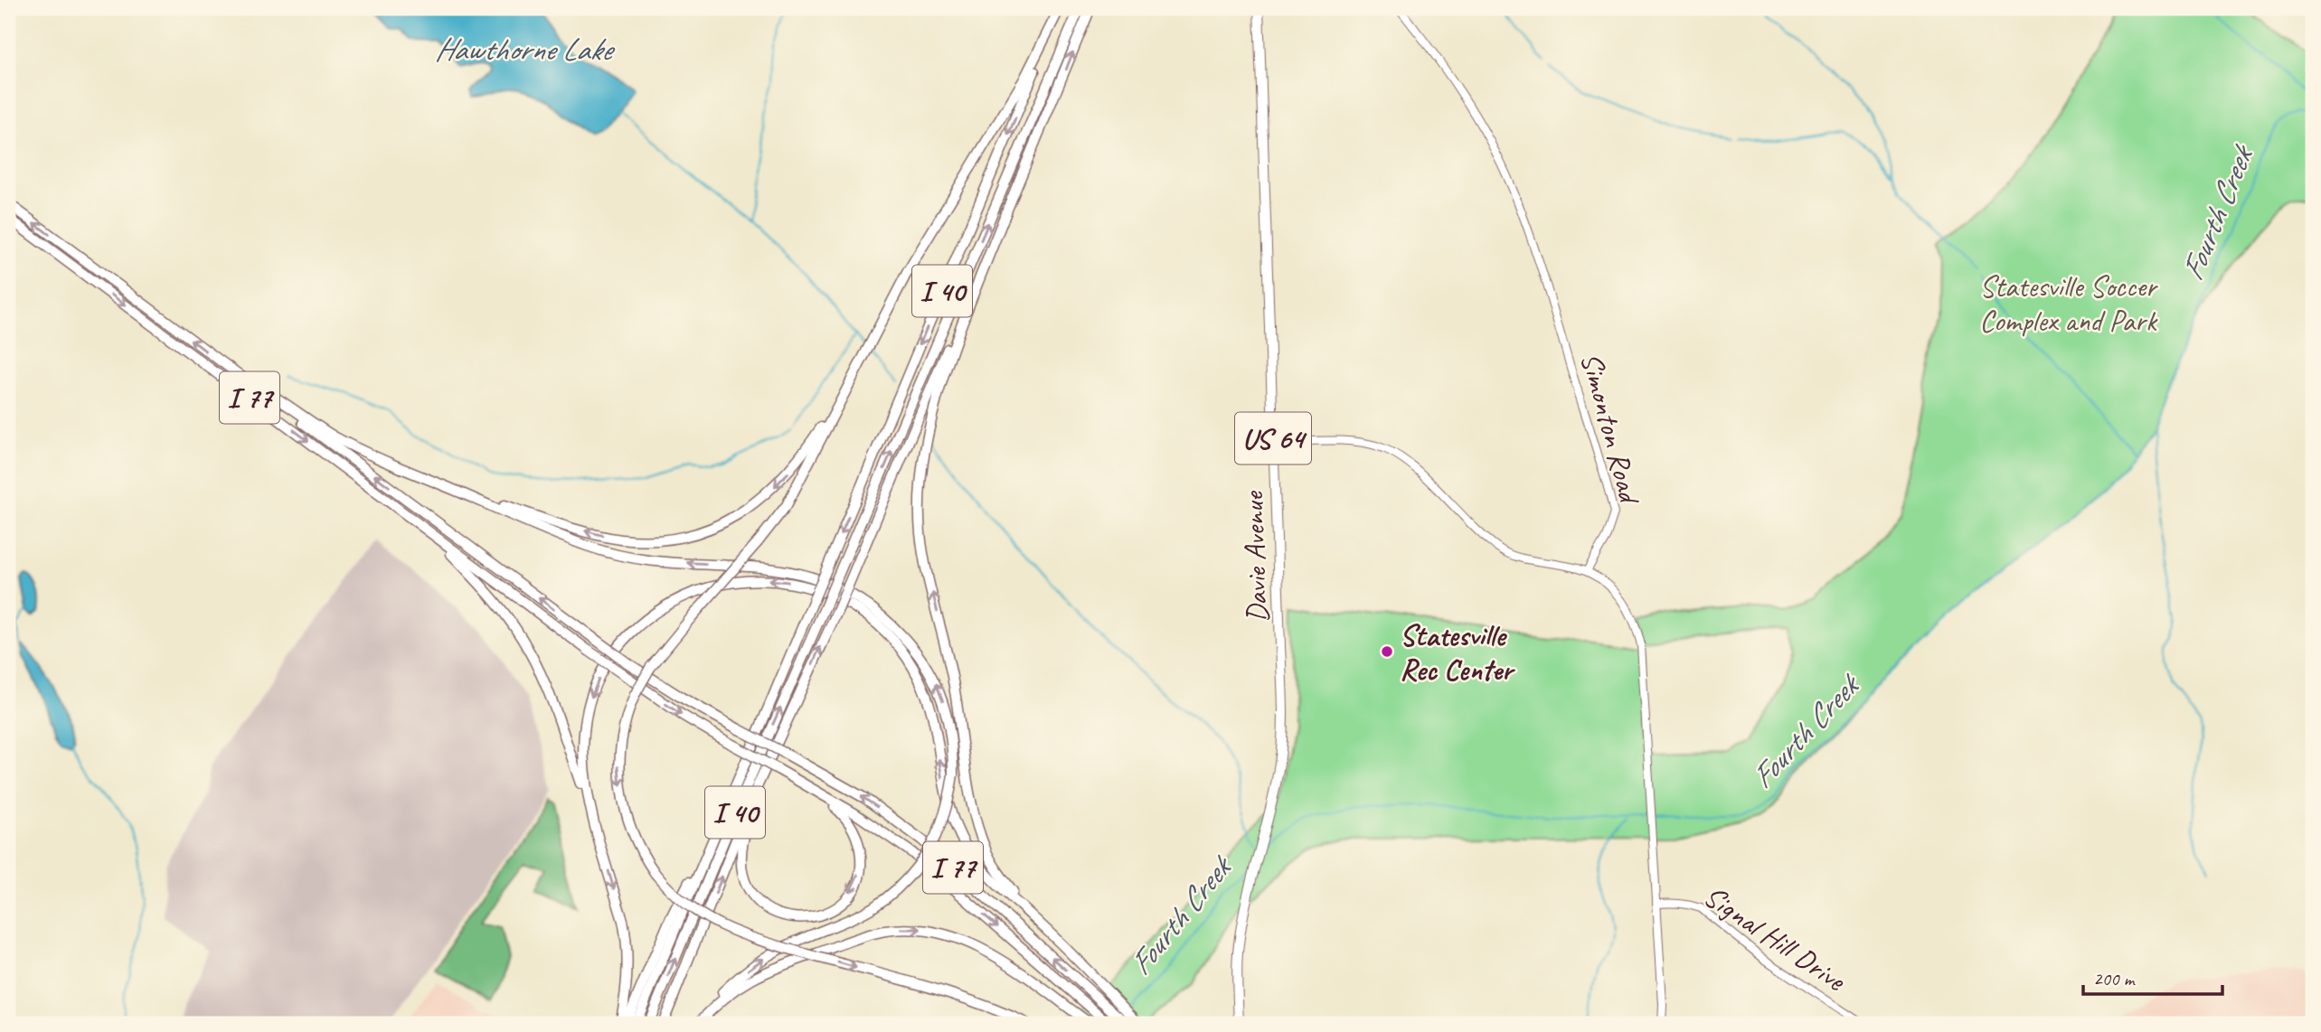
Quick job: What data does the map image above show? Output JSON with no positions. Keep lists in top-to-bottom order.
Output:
{
  "streets": {
    "highway": ["I 40", "I 77"],
    "main road": ["US 64", "Davie Avenue"],
    "street": ["Simonton Road", "Signal Hill Drive"]
  },
  "water": ["Hawthorne Lake", "Fourth Creek"],
  "parks": ["Statesville Soccer Complex and Park"],
  "places": ["Statesville Rec Center"],
  "scale_bar": "200 m"
}
